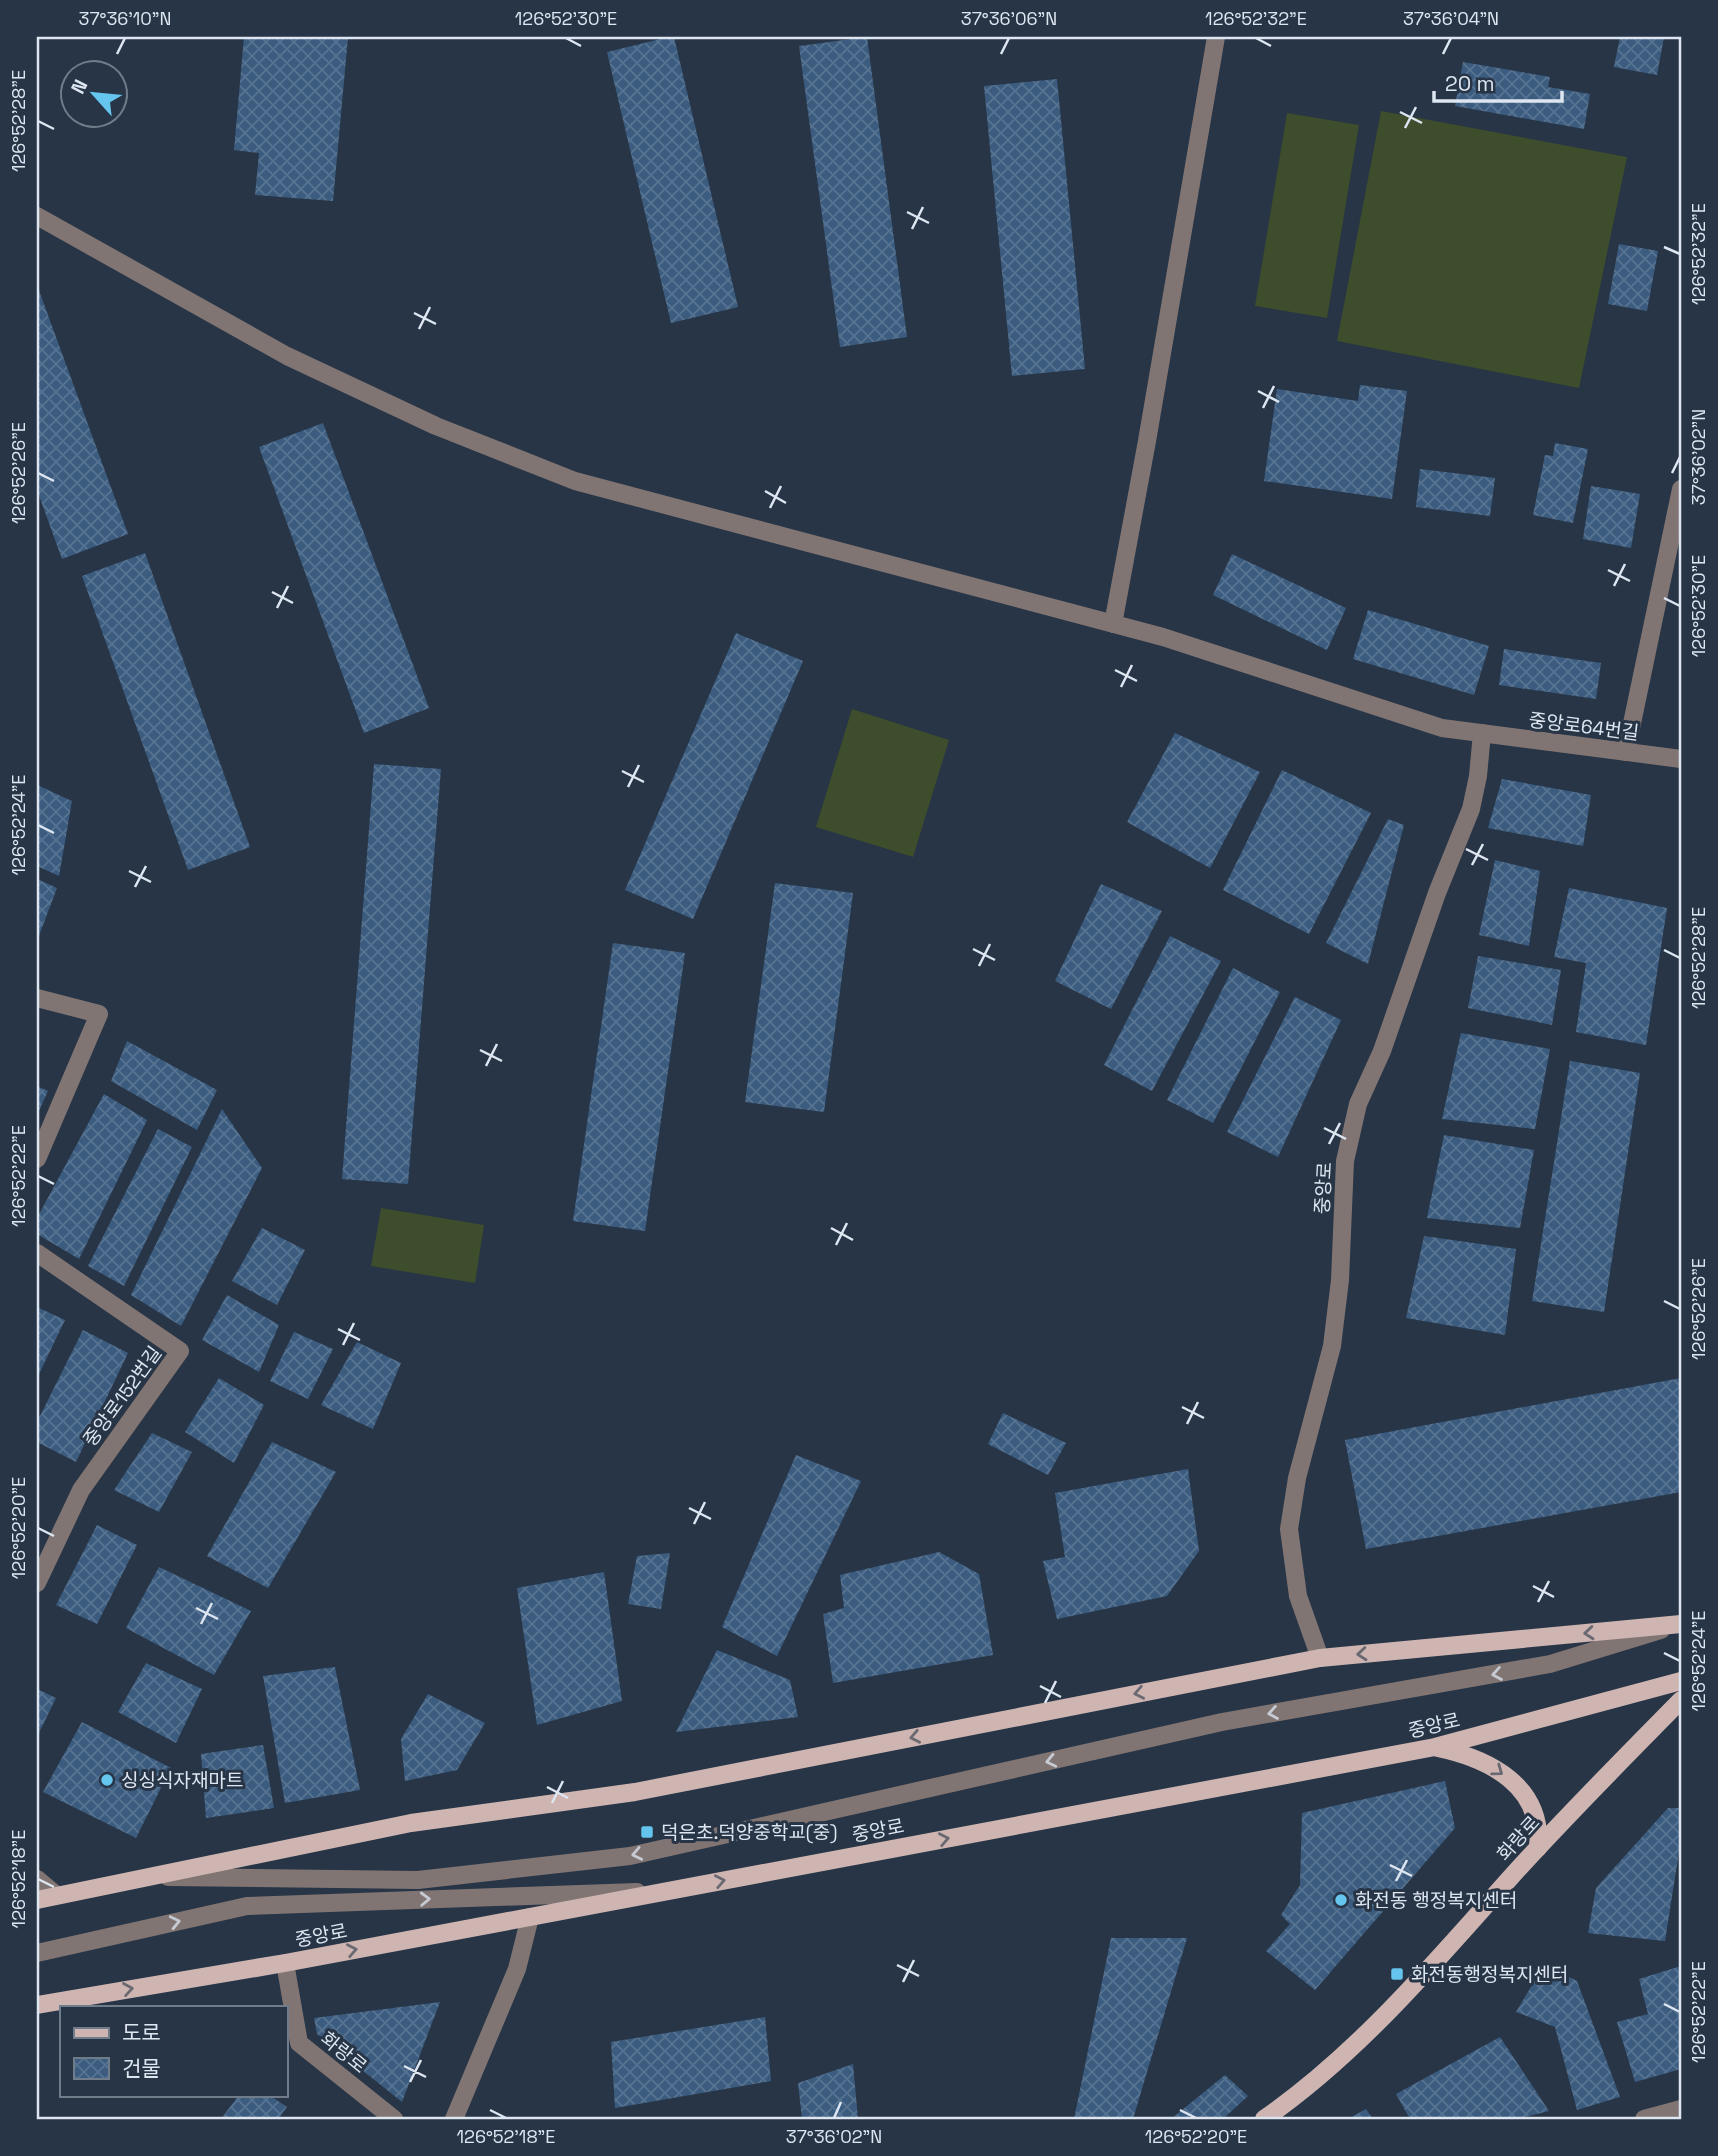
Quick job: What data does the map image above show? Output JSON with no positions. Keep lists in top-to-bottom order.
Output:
{
  "streets": {
    "main road": ["중앙로", "화랑로"],
    "street": ["중앙로64번길", "중앙로152번길"]
  },
  "crossings": [
    ["중앙로64번길", "중앙로"],
    ["중앙로", "화랑로"]
  ],
  "places": {
    "other": ["싱싱식자재마트", "화전동 행정복지센터"],
    "transit": ["덕은초.덕양중학교(중)", "화전동행정복지센터"]
  },
  "legend": ["도로", "건물"],
  "scale_bar": "20 m",
  "north": "top left",
  "coordinates": [
    "37°36'10\"N",
    "126°52'30\"E",
    "37°36'06\"N",
    "126°52'32\"E",
    "37°36'04\"N",
    "126°52'28\"E",
    "37°36'02\"N",
    "126°52'26\"E",
    "126°52'24\"E",
    "126°52'22\"E",
    "126°52'20\"E",
    "126°52'18\"E"
  ]
}
